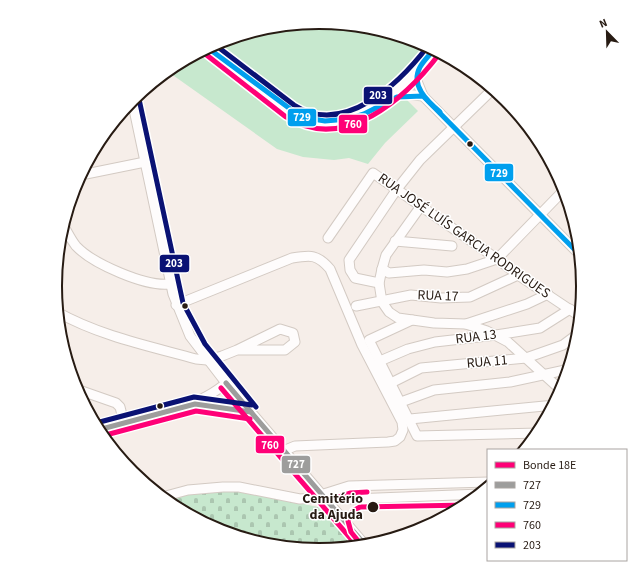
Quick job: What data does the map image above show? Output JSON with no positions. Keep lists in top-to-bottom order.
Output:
{
  "streets": {
    "street": [
      "RUA JOSÉ LUÍS GARCIA RODRIGUES",
      "RUA 17",
      "RUA 13",
      "RUA 11"
    ]
  },
  "crossings": [
    ["RUA JOSÉ LUÍS GARCIA RODRIGUES", "RUA 17"],
    ["RUA JOSÉ LUÍS GARCIA RODRIGUES", "RUA 13"]
  ],
  "places": ["Cemitério da Ajuda"],
  "lines": [
    "transit line 203",
    "transit line 729",
    "transit line 760",
    "transit line 727",
    "tram line 18E"
  ],
  "legend": [
    "Bonde 18E",
    "727",
    "729",
    "760",
    "203"
  ],
  "north": "top left"
}
